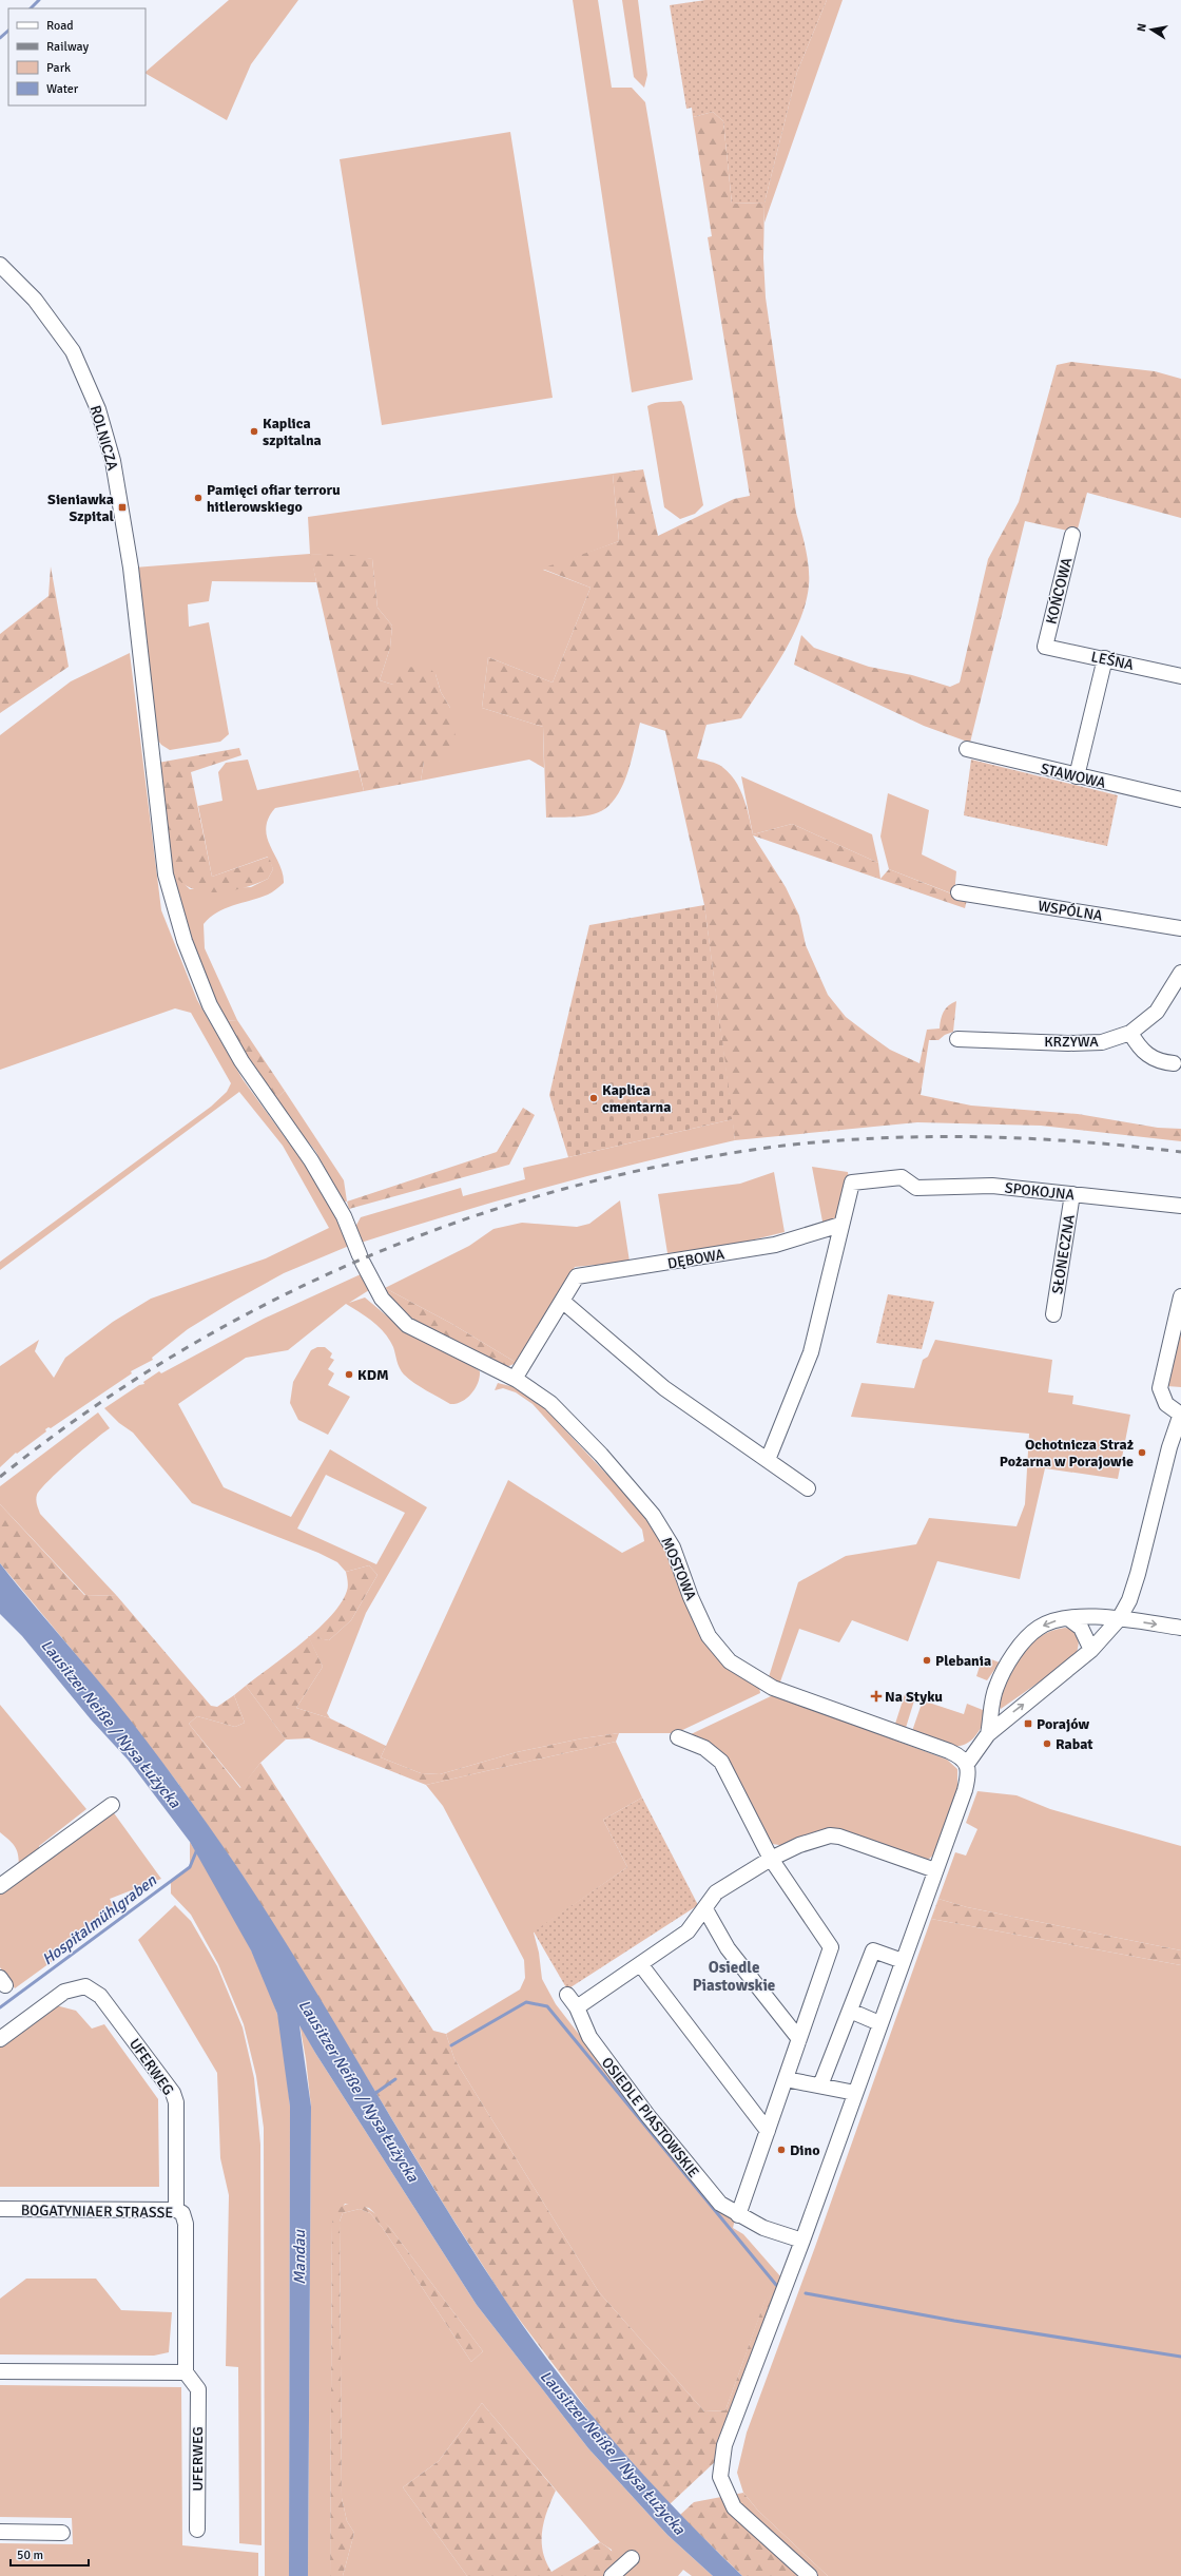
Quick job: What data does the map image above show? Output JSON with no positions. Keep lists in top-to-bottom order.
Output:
{
  "streets": {
    "street": [
      "ROLNICZA",
      "KOŃCOWA",
      "LEŚNA",
      "STAWOWA",
      "WSPÓLNA",
      "KRZYWA",
      "SPOKOJNA",
      "SŁONECZNA",
      "DĘBOWA",
      "MOSTOWA",
      "UFERWEG",
      "OSIEDLE PIASTOWSKIE",
      "BOGATYNIAER STRASSE"
    ]
  },
  "crossings": [
    ["ROLNICZA", "MOSTOWA"],
    ["KOŃCOWA", "LEŚNA"],
    ["SPOKOJNA", "SŁONECZNA"],
    ["SPOKOJNA", "DĘBOWA"],
    ["DĘBOWA", "MOSTOWA"],
    ["UFERWEG", "BOGATYNIAER STRASSE"]
  ],
  "districts": ["Osiedle Piastowskie"],
  "water": ["Lausitzer Neiße / Nysa Łużycka", "Hospitalmühlgraben", "Mandau"],
  "places": {
    "other": [
      "Kaplica szpitalna",
      "Pamięci ofiar terroru hitlerowskiego",
      "Kaplica cmentarna",
      "KDM",
      "Ochotnicza Straż Pożarna w Porajowie",
      "Plebania",
      "Rabat",
      "Dino"
    ],
    "transit": ["Sieniawka Szpital", "Porajów"],
    "health": ["Na Styku"]
  },
  "legend": [
    "Road",
    "Railway",
    "Park",
    "Water"
  ],
  "scale_bar": "50 m",
  "north": "left"
}
